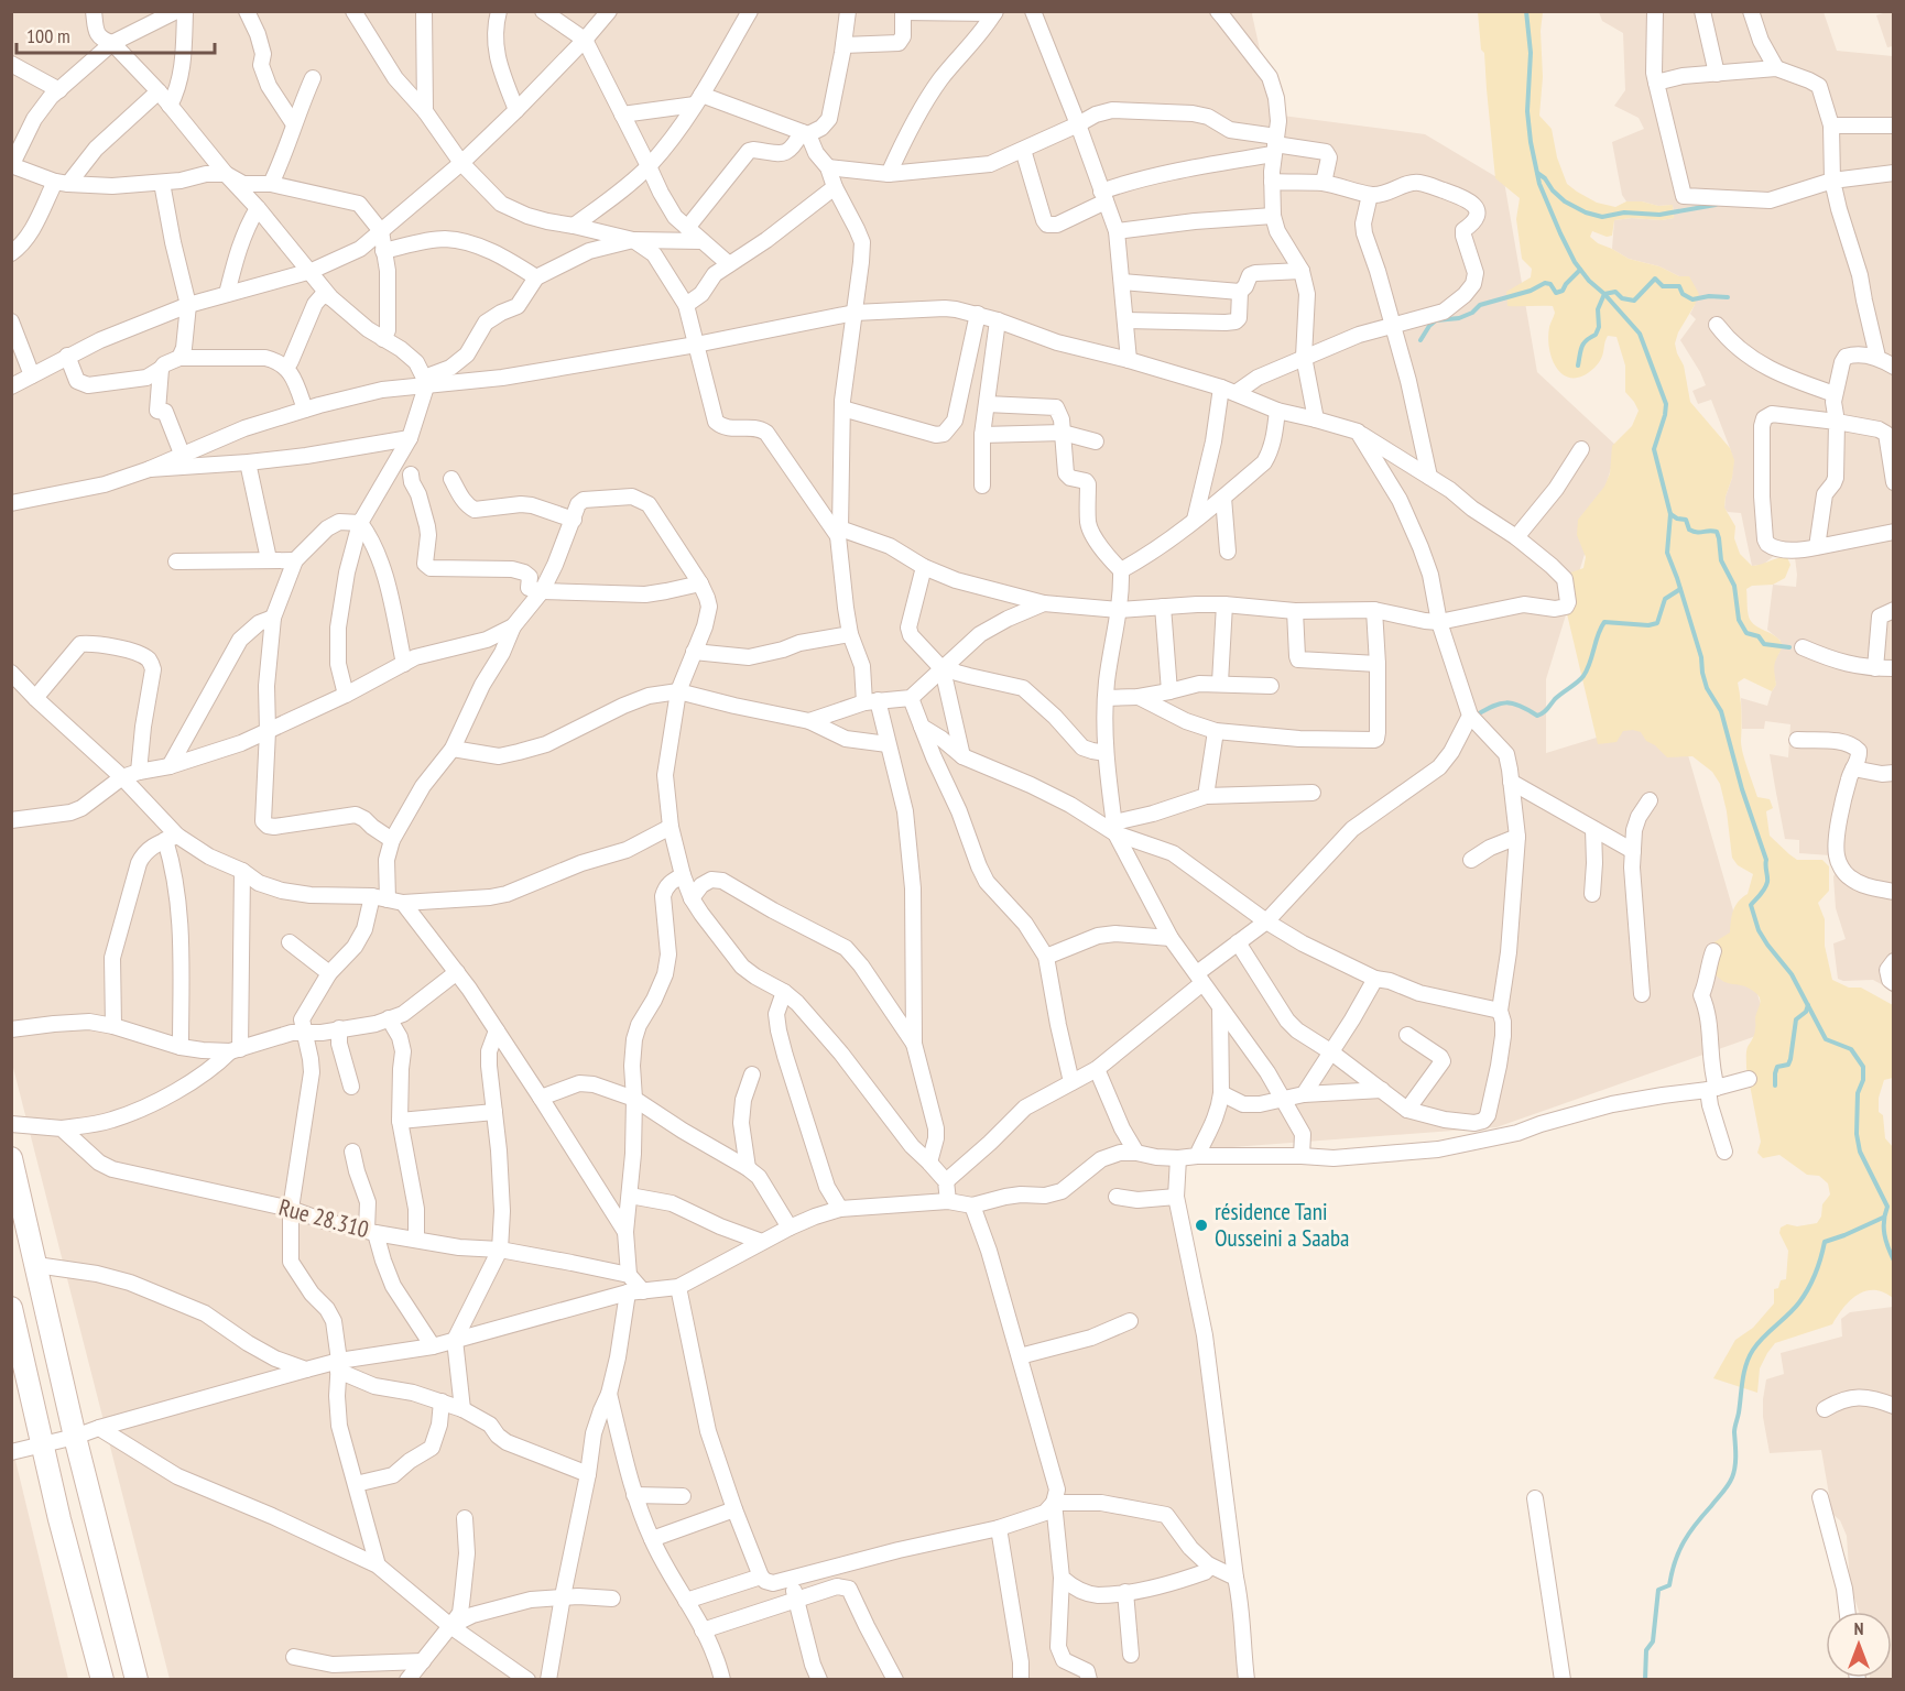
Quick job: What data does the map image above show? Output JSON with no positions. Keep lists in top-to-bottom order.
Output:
{
  "streets": {
    "street": ["Rue 28.310"]
  },
  "places": ["résidence Tani Ousseini a Saaba"],
  "scale_bar": "100 m",
  "north": "top"
}
